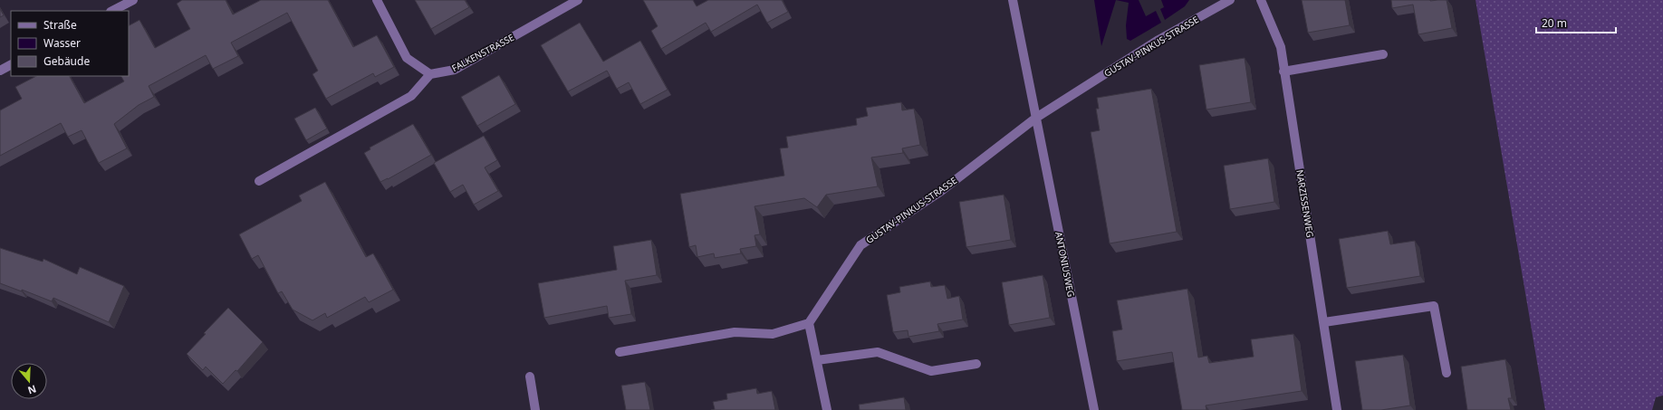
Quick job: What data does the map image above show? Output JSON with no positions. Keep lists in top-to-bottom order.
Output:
{
  "streets": {
    "street": [
      "GUSTAV-PINKUS-STRASSE",
      "FALKENSTRASSE",
      "NARZISSENWEG",
      "ANTONIUSWEG"
    ]
  },
  "crossings": [
    ["GUSTAV-PINKUS-STRASSE", "ANTONIUSWEG"]
  ],
  "legend": ["Straße", "Wasser", "Gebäude"],
  "scale_bar": "20 m",
  "north": "bottom"
}
